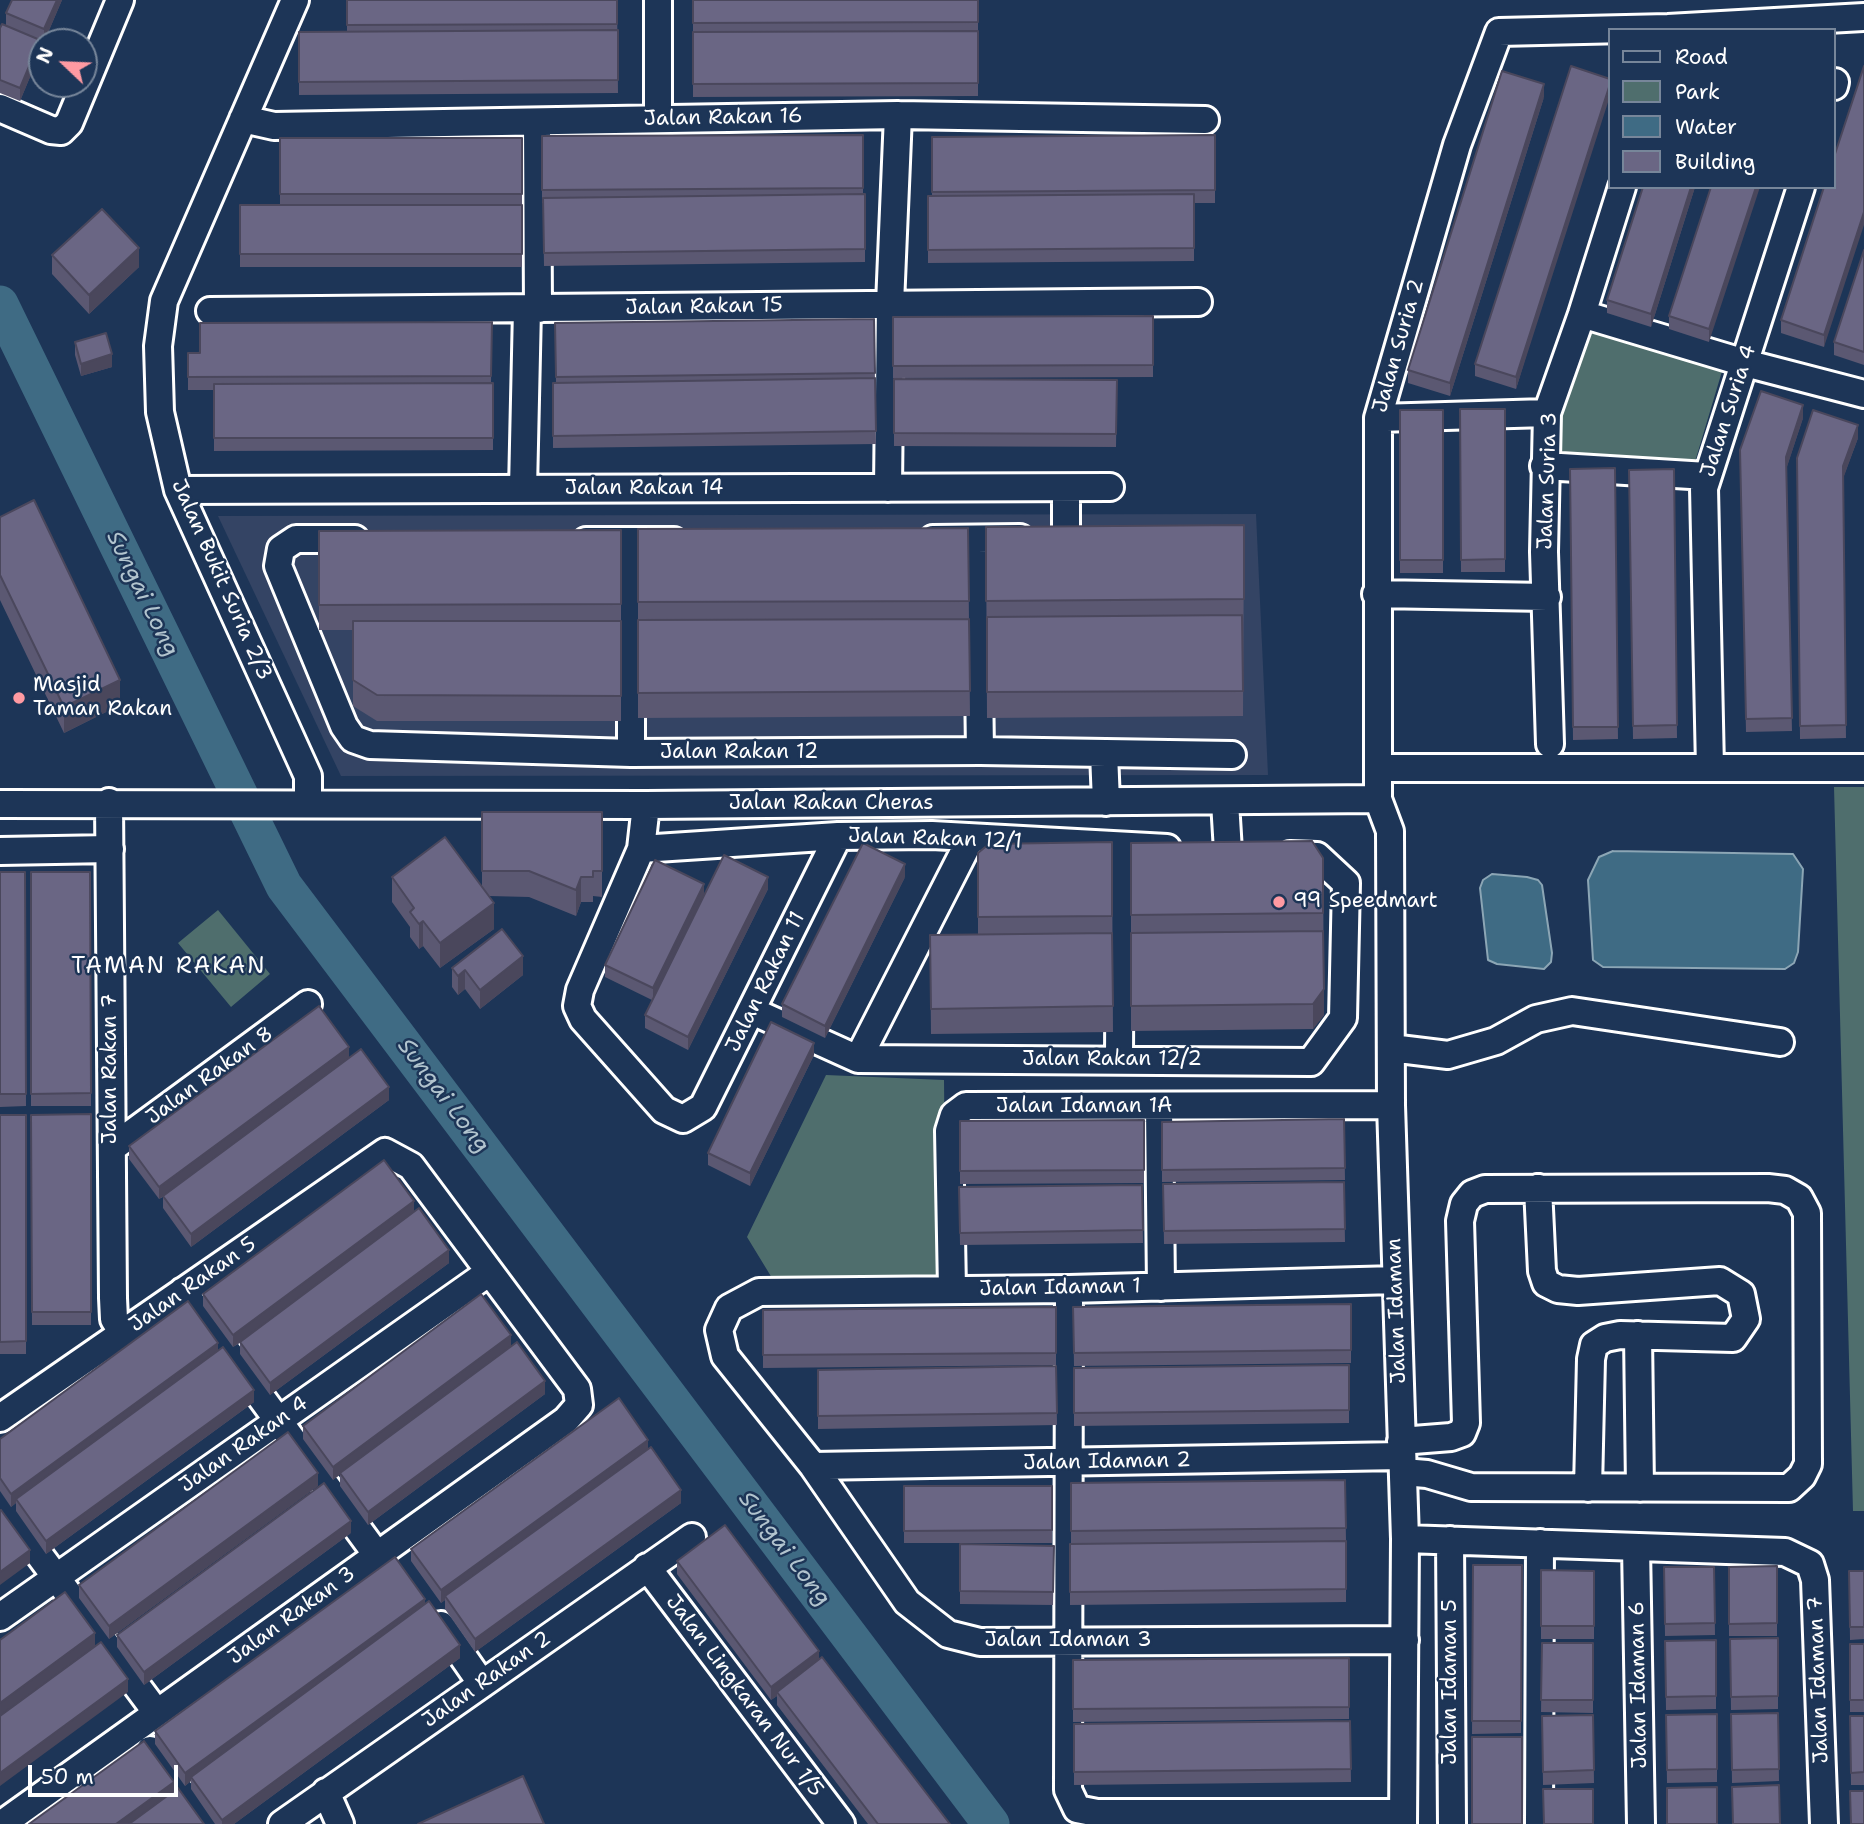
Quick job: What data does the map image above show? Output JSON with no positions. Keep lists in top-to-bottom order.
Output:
{
  "streets": {
    "street": [
      "Jalan Rakan 16",
      "Jalan Rakan 15",
      "Jalan Suria 2",
      "Jalan Suria 4",
      "Jalan Suria 3",
      "Jalan Rakan 14",
      "Jalan Bukit Suria 2/3",
      "Jalan Rakan 12",
      "Jalan Rakan Cheras",
      "Jalan Rakan 12/1",
      "Jalan Rakan 11",
      "Jalan Rakan 12/2",
      "Jalan Rakan 7",
      "Jalan Rakan 8",
      "Jalan Idaman 1A",
      "Jalan Rakan 5",
      "Jalan Idaman 1",
      "Jalan Idaman",
      "Jalan Rakan 4",
      "Jalan Idaman 2",
      "Jalan Rakan 3",
      "Jalan Idaman 3",
      "Jalan Rakan 2",
      "Jalan Idaman 7",
      "Jalan Idaman 5",
      "Jalan Idaman 6",
      "Jalan Lingkaran Nur 1/5"
    ]
  },
  "crossings": [
    ["Jalan Rakan 16", "Jalan Bukit Suria 2/3"],
    ["Jalan Suria 2", "Jalan Rakan Cheras"],
    ["Jalan Suria 2", "Jalan Idaman"],
    ["Jalan Rakan 14", "Jalan Bukit Suria 2/3"],
    ["Jalan Bukit Suria 2/3", "Jalan Rakan Cheras"],
    ["Jalan Rakan Cheras", "Jalan Rakan 7"],
    ["Jalan Rakan Cheras", "Jalan Idaman"],
    ["Jalan Rakan 12/1", "Jalan Rakan 11"],
    ["Jalan Rakan 12/1", "Jalan Rakan 12/2"],
    ["Jalan Rakan 7", "Jalan Rakan 8"],
    ["Jalan Rakan 7", "Jalan Rakan 5"],
    ["Jalan Idaman 1A", "Jalan Idaman 1"],
    ["Jalan Idaman 1A", "Jalan Idaman"],
    ["Jalan Rakan 5", "Jalan Rakan 4"],
    ["Jalan Rakan 5", "Jalan Rakan 3"],
    ["Jalan Idaman 1", "Jalan Idaman"],
    ["Jalan Idaman 1", "Jalan Idaman 3"],
    ["Jalan Idaman", "Jalan Idaman 2"],
    ["Jalan Idaman", "Jalan Idaman 3"],
    ["Jalan Rakan 4", "Jalan Rakan 3"],
    ["Jalan Idaman 2", "Jalan Idaman 3"],
    ["Jalan Rakan 2", "Jalan Lingkaran Nur 1/5"],
    ["Jalan Idaman 7", "Jalan Idaman 6"]
  ],
  "districts": ["TAMAN RAKAN"],
  "water": ["Sungai Long"],
  "places": ["Masjid Taman Rakan", "99 Speedmart"],
  "legend": [
    "Road",
    "Park",
    "Water",
    "Building"
  ],
  "scale_bar": "50 m",
  "north": "top left"
}
